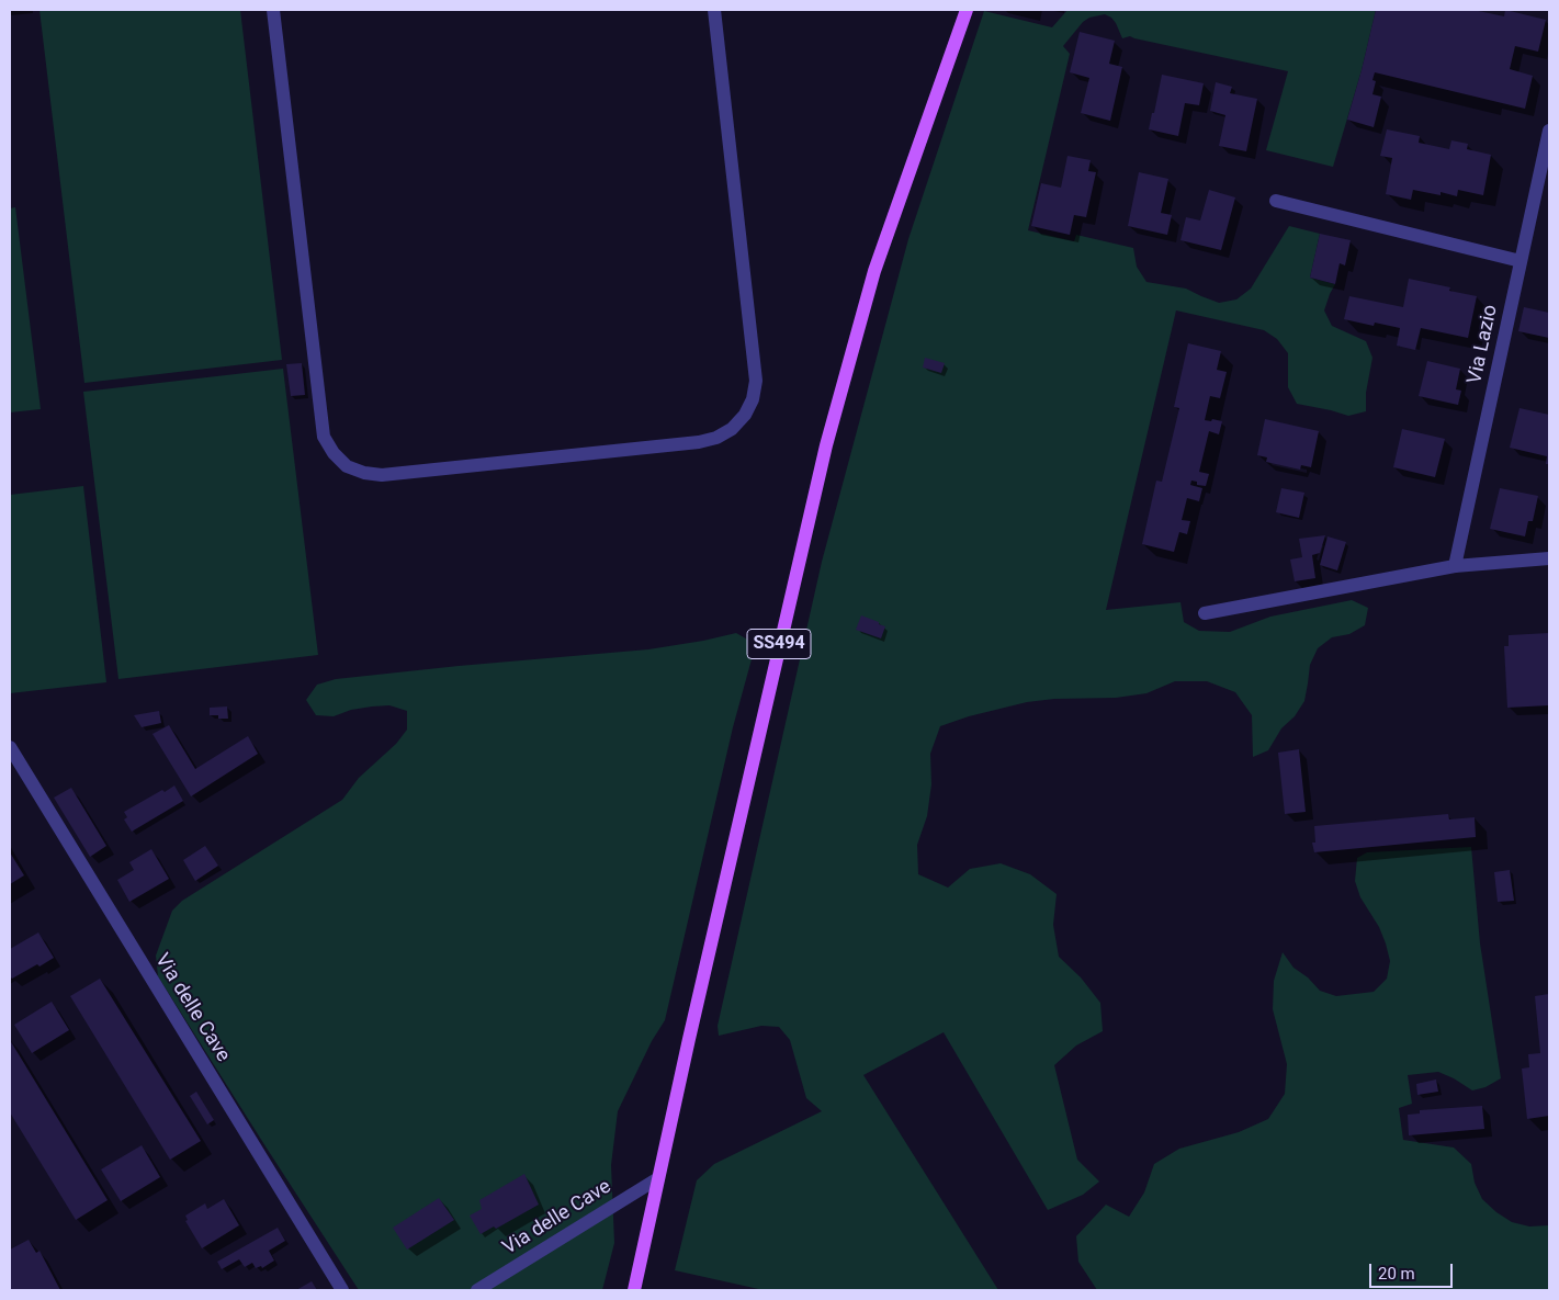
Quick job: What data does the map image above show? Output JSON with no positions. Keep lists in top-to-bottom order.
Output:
{
  "streets": {
    "main road": ["SS494"],
    "street": ["Via Lazio", "Via delle Cave"]
  },
  "crossings": [
    ["SS494", "Via delle Cave"]
  ],
  "scale_bar": "20 m"
}
